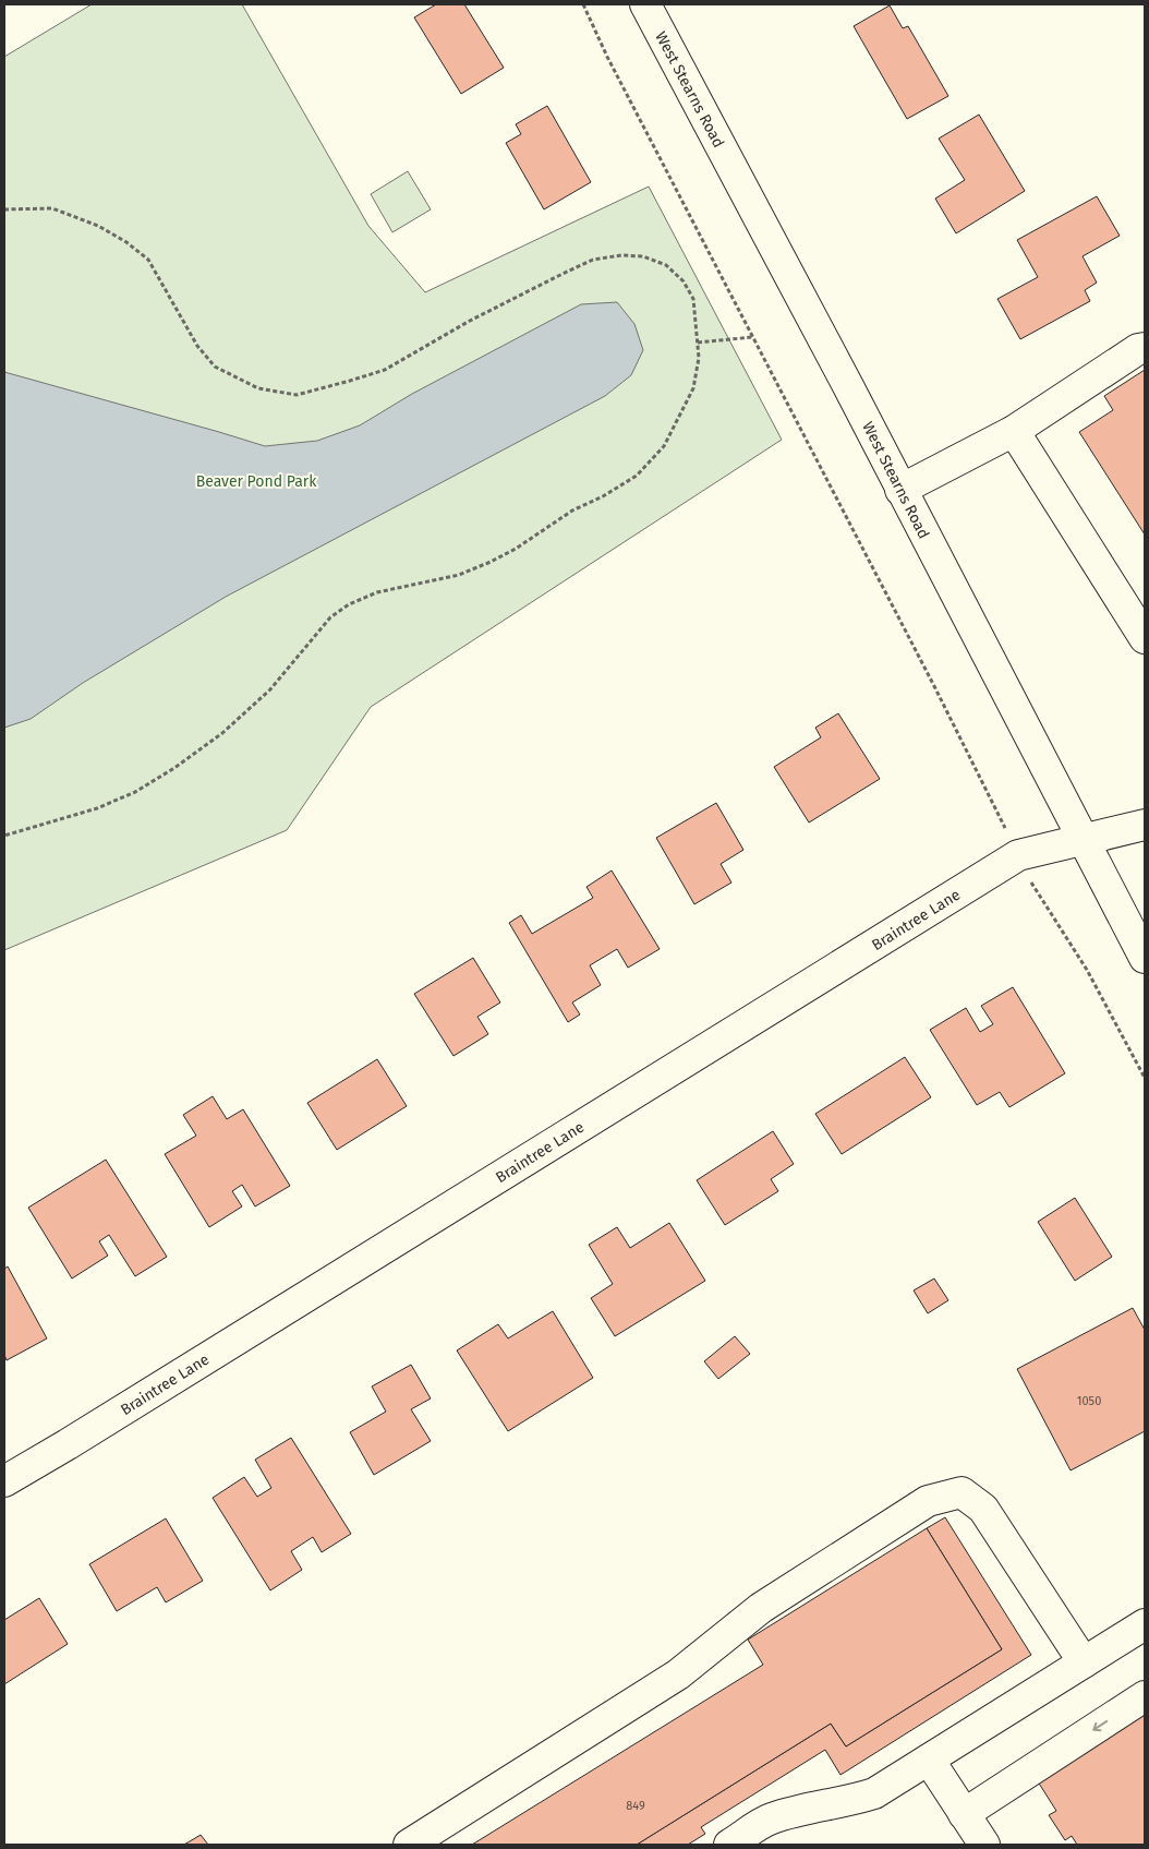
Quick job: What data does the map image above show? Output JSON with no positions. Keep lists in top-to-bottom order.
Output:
{
  "streets": {
    "street": ["West Stearns Road", "Braintree Lane"]
  },
  "crossings": [
    ["West Stearns Road", "Braintree Lane"]
  ],
  "parks": ["Beaver Pond Park"],
  "house_numbers": ["1050", "849"]
}
